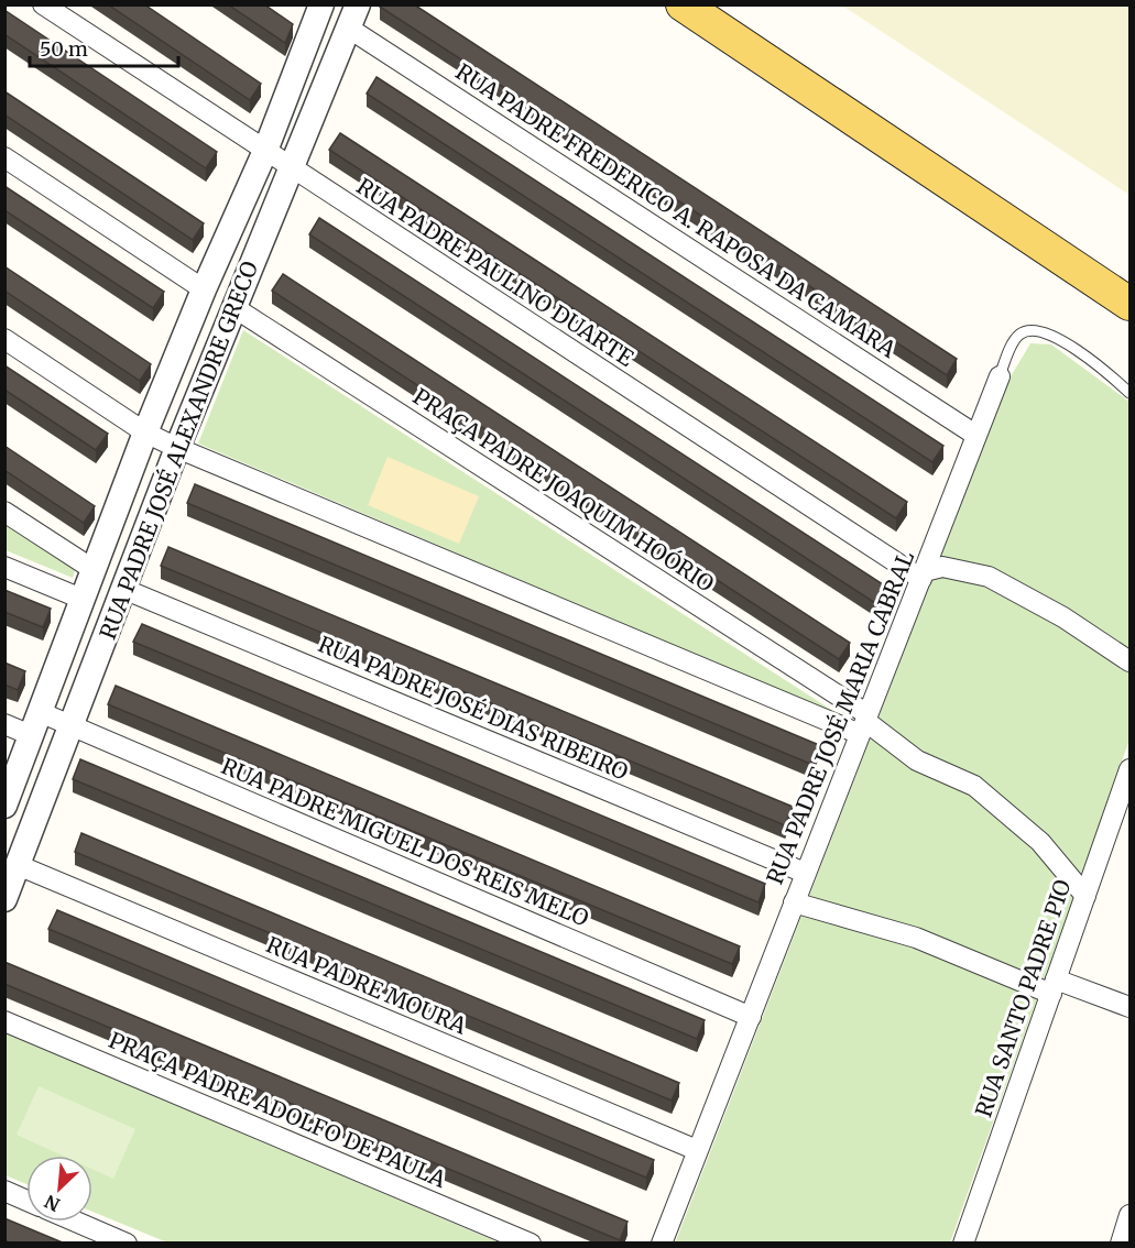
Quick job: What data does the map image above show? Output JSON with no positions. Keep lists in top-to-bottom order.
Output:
{
  "streets": {
    "street": [
      "RUA PADRE FREDERICO A. RAPOSA DA CAMARA",
      "RUA PADRE PAULINO DUARTE",
      "RUA PADRE JOSÉ ALEXANDRE GRECO",
      "PRAÇA PADRE JOAQUIM HOÓRIO",
      "RUA PADRE JOSÉ DIAS RIBEIRO",
      "RUA PADRE JOSÉ MARIA CABRAL",
      "RUA PADRE MIGUEL DOS REIS MELO",
      "RUA PADRE MOURA",
      "RUA SANTO PADRE PIO",
      "PRAÇA PADRE ADOLFO DE PAULA"
    ]
  },
  "crossings": [
    ["RUA PADRE FREDERICO A. RAPOSA DA CAMARA", "RUA PADRE JOSÉ ALEXANDRE GRECO"],
    ["RUA PADRE FREDERICO A. RAPOSA DA CAMARA", "RUA PADRE JOSÉ MARIA CABRAL"],
    ["RUA PADRE PAULINO DUARTE", "RUA PADRE JOSÉ ALEXANDRE GRECO"],
    ["RUA PADRE PAULINO DUARTE", "RUA PADRE JOSÉ MARIA CABRAL"],
    ["RUA PADRE JOSÉ ALEXANDRE GRECO", "PRAÇA PADRE JOAQUIM HOÓRIO"],
    ["RUA PADRE JOSÉ ALEXANDRE GRECO", "RUA PADRE JOSÉ DIAS RIBEIRO"],
    ["RUA PADRE JOSÉ ALEXANDRE GRECO", "RUA PADRE MIGUEL DOS REIS MELO"],
    ["RUA PADRE JOSÉ ALEXANDRE GRECO", "RUA PADRE MOURA"],
    ["PRAÇA PADRE JOAQUIM HOÓRIO", "RUA PADRE JOSÉ MARIA CABRAL"],
    ["RUA PADRE JOSÉ DIAS RIBEIRO", "RUA PADRE JOSÉ MARIA CABRAL"],
    ["RUA PADRE JOSÉ MARIA CABRAL", "RUA PADRE MIGUEL DOS REIS MELO"],
    ["RUA PADRE JOSÉ MARIA CABRAL", "RUA PADRE MOURA"]
  ],
  "scale_bar": "50 m",
  "north": "bottom left"
}
